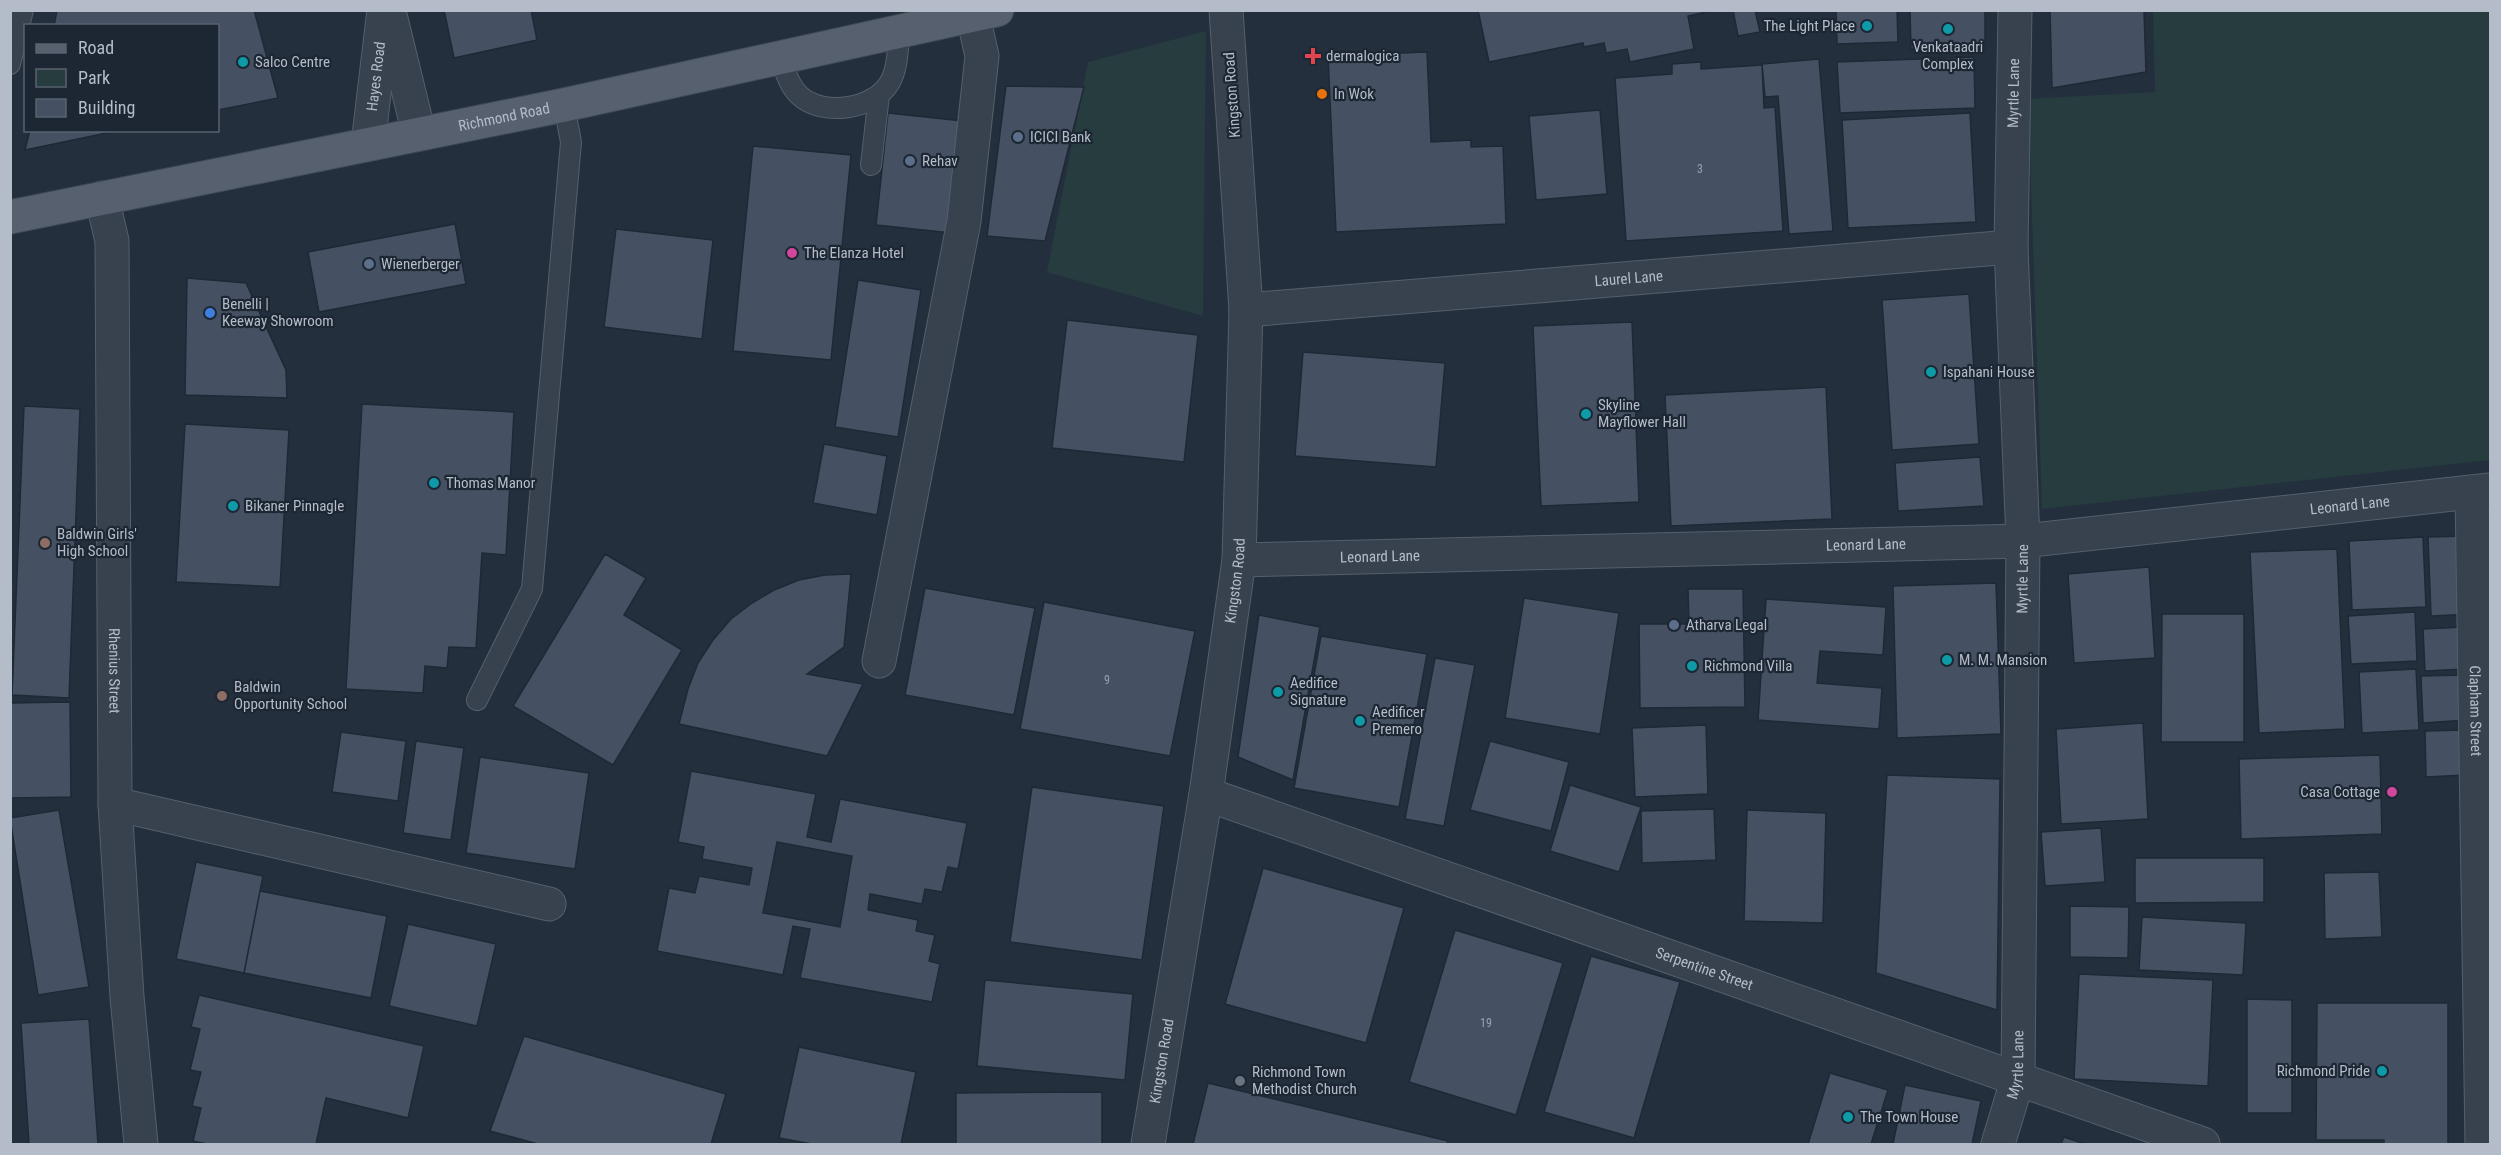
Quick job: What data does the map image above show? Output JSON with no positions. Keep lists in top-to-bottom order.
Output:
{
  "streets": {
    "main road": ["Richmond Road"],
    "street": [
      "Hayes Road",
      "Myrtle Lane",
      "Kingston Road",
      "Laurel Lane",
      "Leonard Lane",
      "Rhenius Street",
      "Clapham Street",
      "Serpentine Street"
    ]
  },
  "crossings": [
    ["Hayes Road", "Richmond Road"],
    ["Myrtle Lane", "Laurel Lane"],
    ["Myrtle Lane", "Leonard Lane"],
    ["Myrtle Lane", "Serpentine Street"],
    ["Kingston Road", "Laurel Lane"],
    ["Kingston Road", "Leonard Lane"],
    ["Kingston Road", "Serpentine Street"],
    ["Richmond Road", "Rhenius Street"],
    ["Leonard Lane", "Clapham Street"]
  ],
  "places": {
    "other": [
      "The Light Place",
      "Venkataadri Complex",
      "Salco Centre",
      "In Wok",
      "ICICI Bank",
      "Rehav",
      "The Elanza Hotel",
      "Wienerberger",
      "Benelli | Keeway Showroom",
      "Ispahani House",
      "Skyline Mayflower Hall",
      "Thomas Manor",
      "Bikaner Pinnagle",
      "Baldwin Girls' High School",
      "Atharva Legal",
      "M. M. Mansion",
      "Richmond Villa",
      "Aedifice Signature",
      "Baldwin Opportunity School",
      "Aedificer Premero",
      "Casa Cottage",
      "Richmond Pride",
      "Richmond Town Methodist Church",
      "The Town House"
    ],
    "health": ["dermalogica"]
  },
  "house_numbers": ["3", "9", "19"],
  "legend": ["Road", "Park", "Building"]
}
